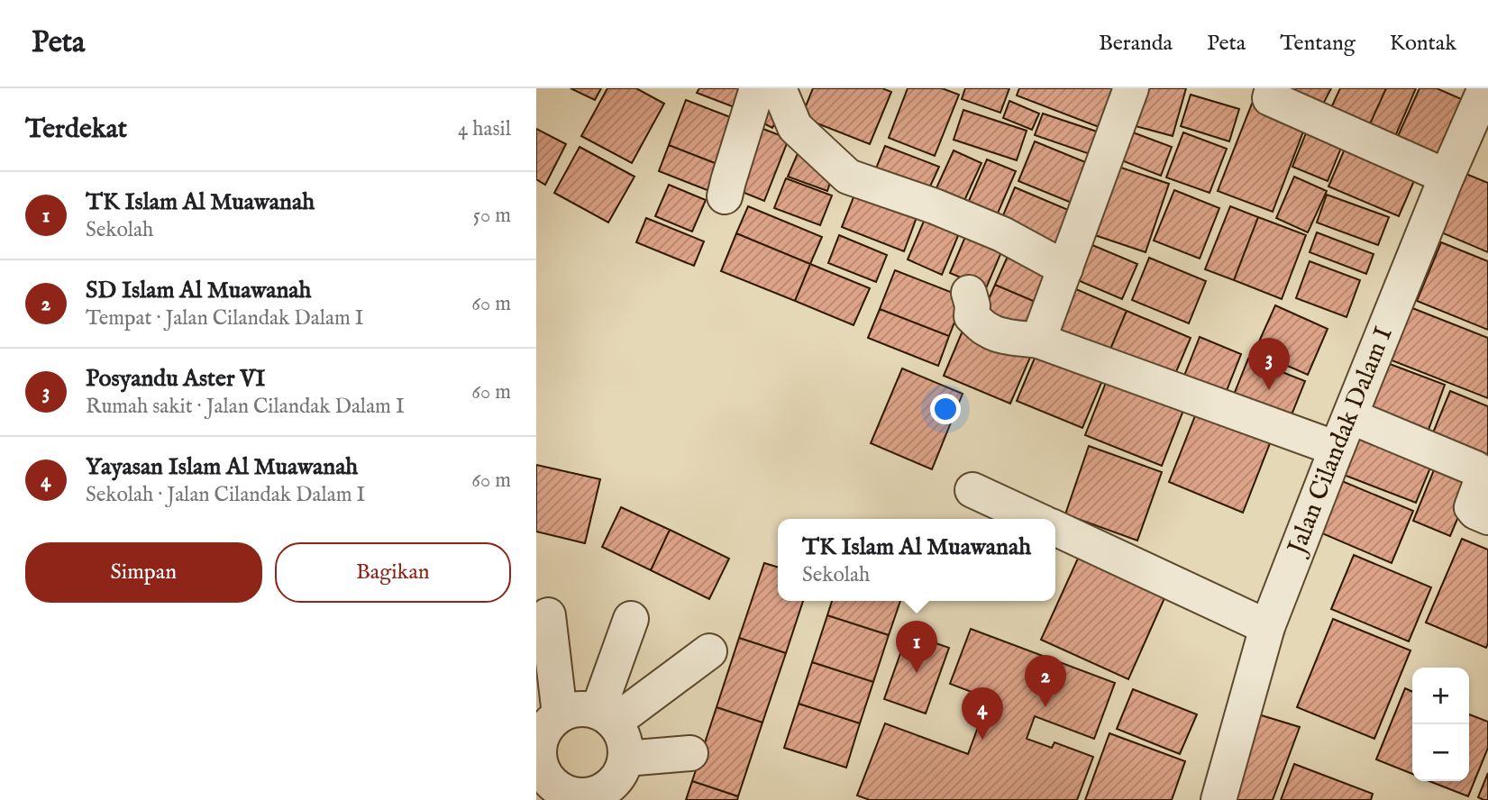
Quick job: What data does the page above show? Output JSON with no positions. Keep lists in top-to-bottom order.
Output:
{
  "streets": {
    "street": ["Jalan Cilandak Dalam I"]
  },
  "page": {
    "header": "Peta",
    "nav": [
      "Beranda",
      "Peta",
      "Tentang",
      "Kontak"
    ],
    "heading": ["Terdekat", "4 hasil"],
    "list": [
      {
        "mark": "1",
        "name": "TK Islam Al Muawanah",
        "note": "Sekolah",
        "value": "50 m"
      },
      {
        "mark": "2",
        "name": "SD Islam Al Muawanah",
        "note": "Tempat · Jalan Cilandak Dalam I",
        "value": "60 m"
      },
      {
        "mark": "3",
        "name": "Posyandu Aster VI",
        "note": "Rumah sakit · Jalan Cilandak Dalam I",
        "value": "60 m"
      },
      {
        "mark": "4",
        "name": "Yayasan Islam Al Muawanah",
        "note": "Sekolah · Jalan Cilandak Dalam I",
        "value": "60 m"
      }
    ],
    "pins": [
      "3",
      "1",
      "2",
      "4"
    ],
    "popup": ["TK Islam Al Muawanah", "Sekolah"],
    "buttons": ["Simpan", "Bagikan"],
    "map_buttons": ["+", "−"]
  }
}
